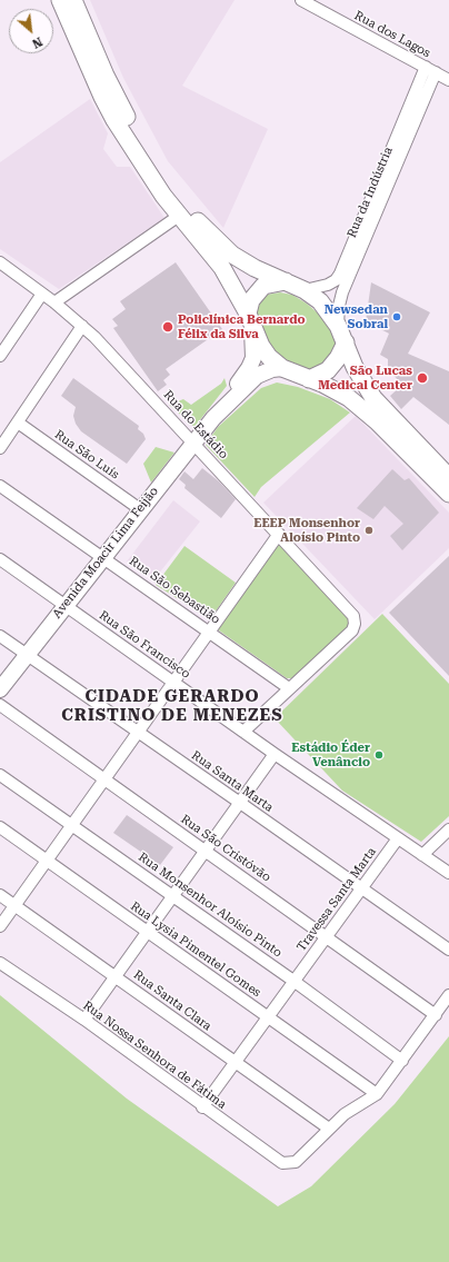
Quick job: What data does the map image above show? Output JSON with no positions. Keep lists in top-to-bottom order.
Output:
{
  "streets": {
    "main road": ["Avenida Moacir Lima Feijão"],
    "street": [
      "Rua dos Lagos",
      "Rua da Indústria",
      "Rua do Estádio",
      "Rua São Luís",
      "Rua São Sebastião",
      "Rua São Francisco",
      "Rua Santa Marta",
      "Rua São Cristóvão",
      "Travessa Santa Marta",
      "Rua Monsenhor Aloísio Pinto",
      "Rua Lysia Pimentel Gomes",
      "Rua Santa Clara",
      "Rua Nossa Senhora de Fátima"
    ]
  },
  "crossings": [
    ["Rua dos Lagos", "Rua da Indústria"],
    ["Rua do Estádio", "Avenida Moacir Lima Feijão"],
    ["Rua do Estádio", "Rua São Sebastião"],
    ["Rua São Luís", "Avenida Moacir Lima Feijão"],
    ["Avenida Moacir Lima Feijão", "Rua São Sebastião"],
    ["Avenida Moacir Lima Feijão", "Rua São Francisco"],
    ["Avenida Moacir Lima Feijão", "Rua Santa Marta"],
    ["Rua São Francisco", "Travessa Santa Marta"],
    ["Rua Santa Marta", "Travessa Santa Marta"],
    ["Rua São Cristóvão", "Travessa Santa Marta"],
    ["Travessa Santa Marta", "Rua Monsenhor Aloísio Pinto"],
    ["Travessa Santa Marta", "Rua Lysia Pimentel Gomes"],
    ["Travessa Santa Marta", "Rua Santa Clara"],
    ["Travessa Santa Marta", "Rua Nossa Senhora de Fátima"],
    ["Rua Santa Clara", "Rua Nossa Senhora de Fátima"]
  ],
  "districts": ["CIDADE GERARDO CRISTINO DE MENEZES"],
  "places": [
    "Newsedan Sobral",
    "Policlínica Bernardo Félix da Silva",
    "São Lucas Medical Center",
    "EEEP Monsenhor Aloísio Pinto",
    "Estádio Éder Venâncio"
  ],
  "north": "bottom right"
}
